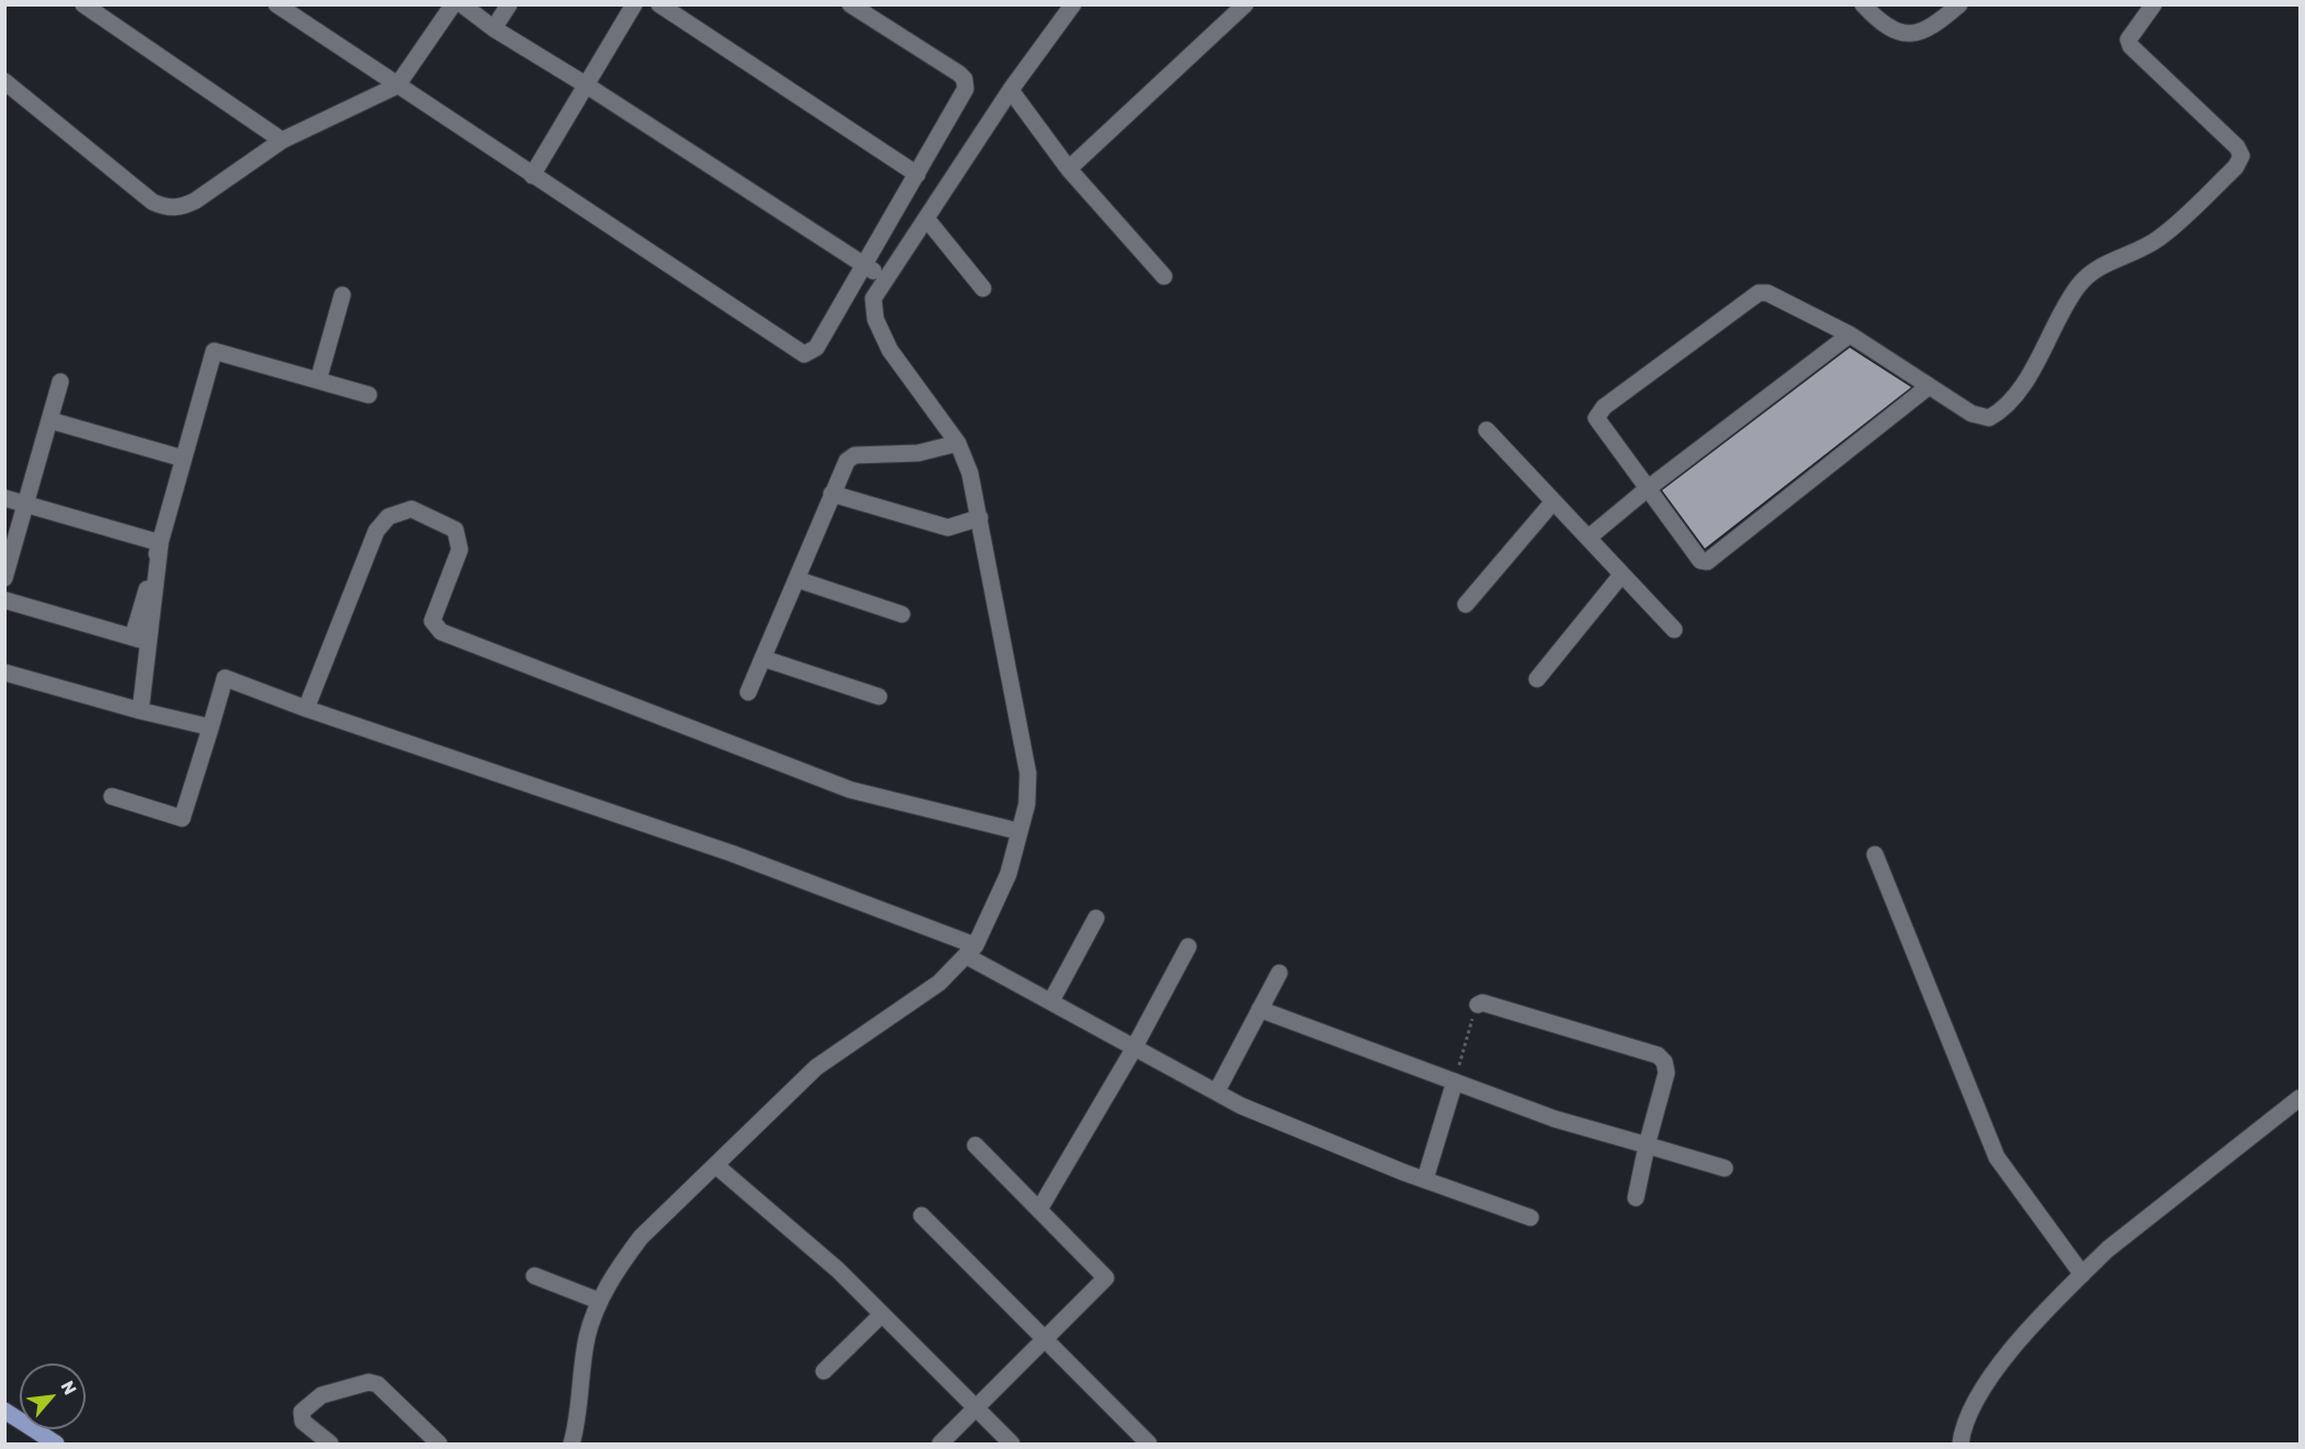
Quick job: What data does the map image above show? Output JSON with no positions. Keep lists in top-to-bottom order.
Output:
{
  "north": "top right"
}
